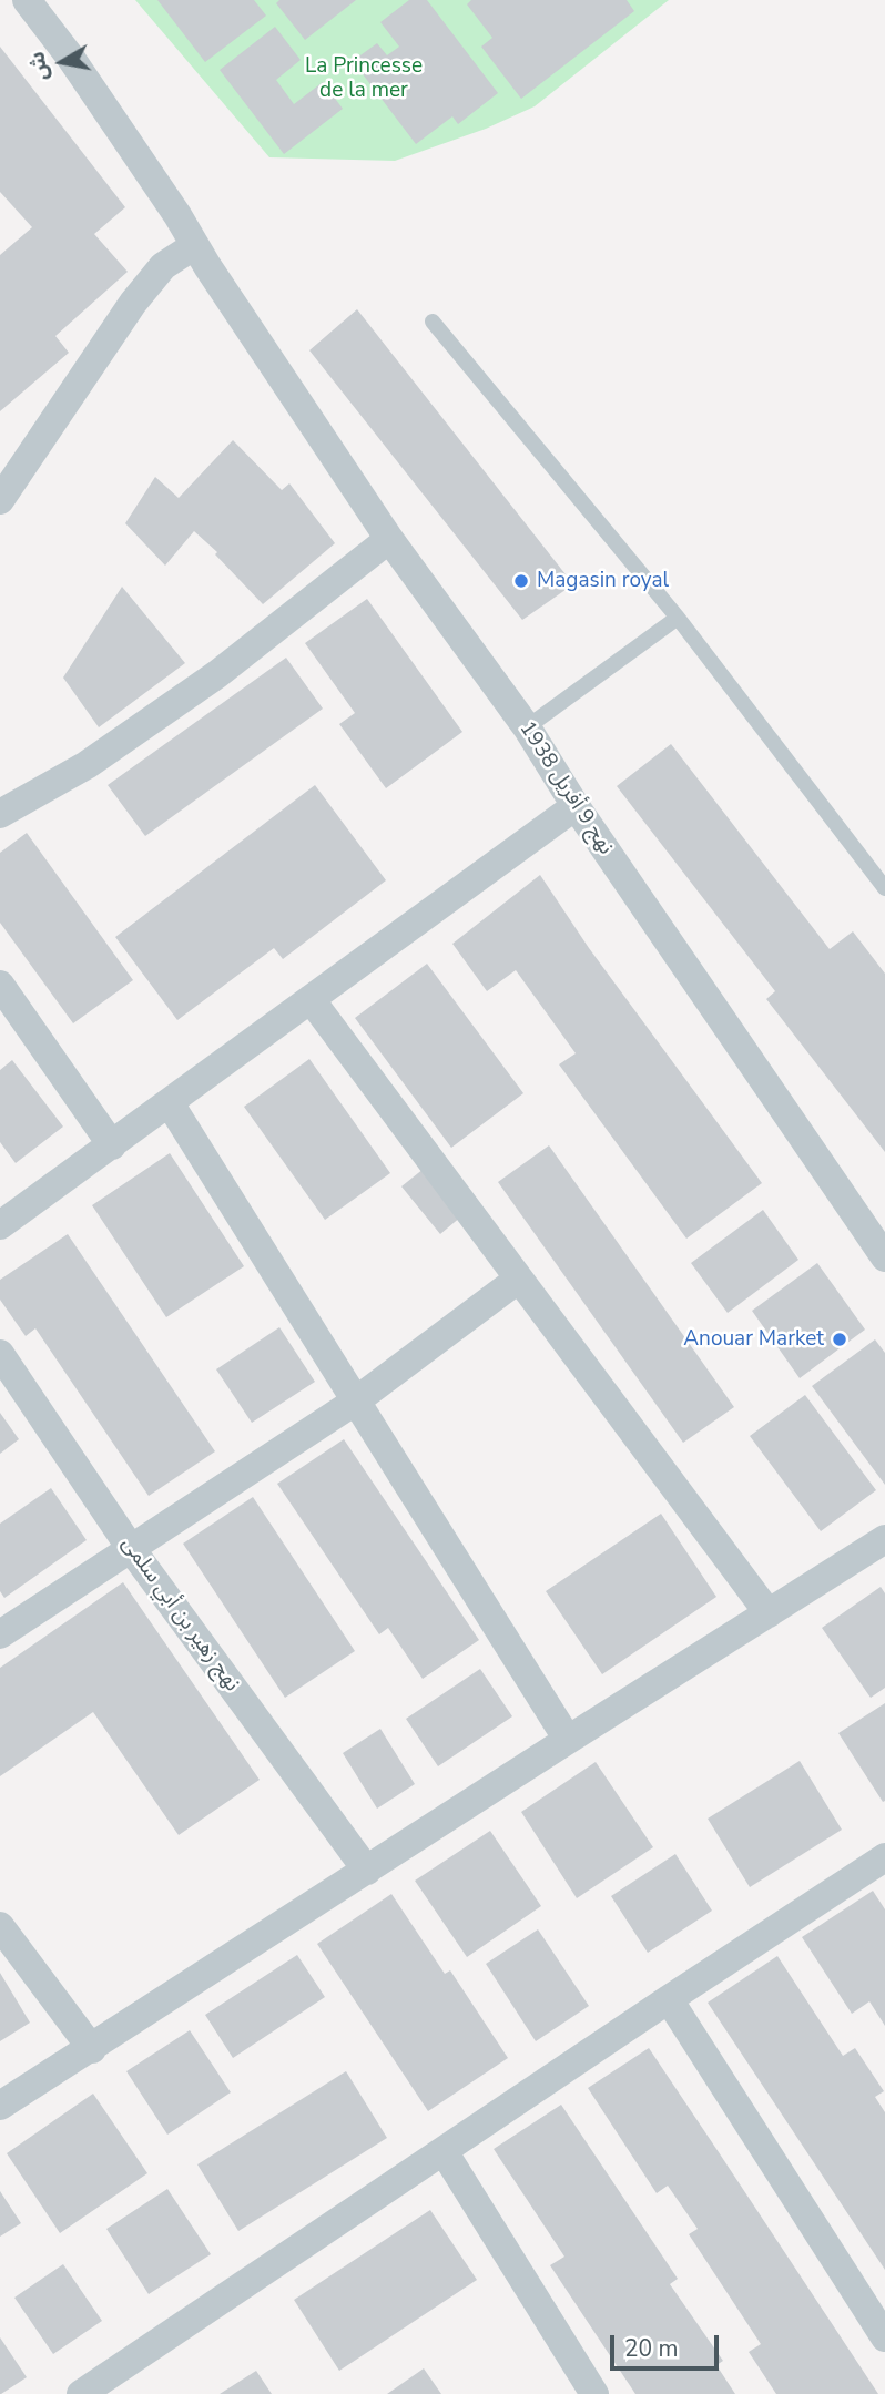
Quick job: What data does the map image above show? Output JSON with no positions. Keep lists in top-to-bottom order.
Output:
{
  "streets": {
    "street": ["نهج 9 أفريل 1938", "نهج زهير بن أبي سلمى"]
  },
  "parks": ["La Princesse de la mer"],
  "places": ["Magasin royal", "Anouar Market"],
  "scale_bar": "20 m",
  "north": "left"
}
